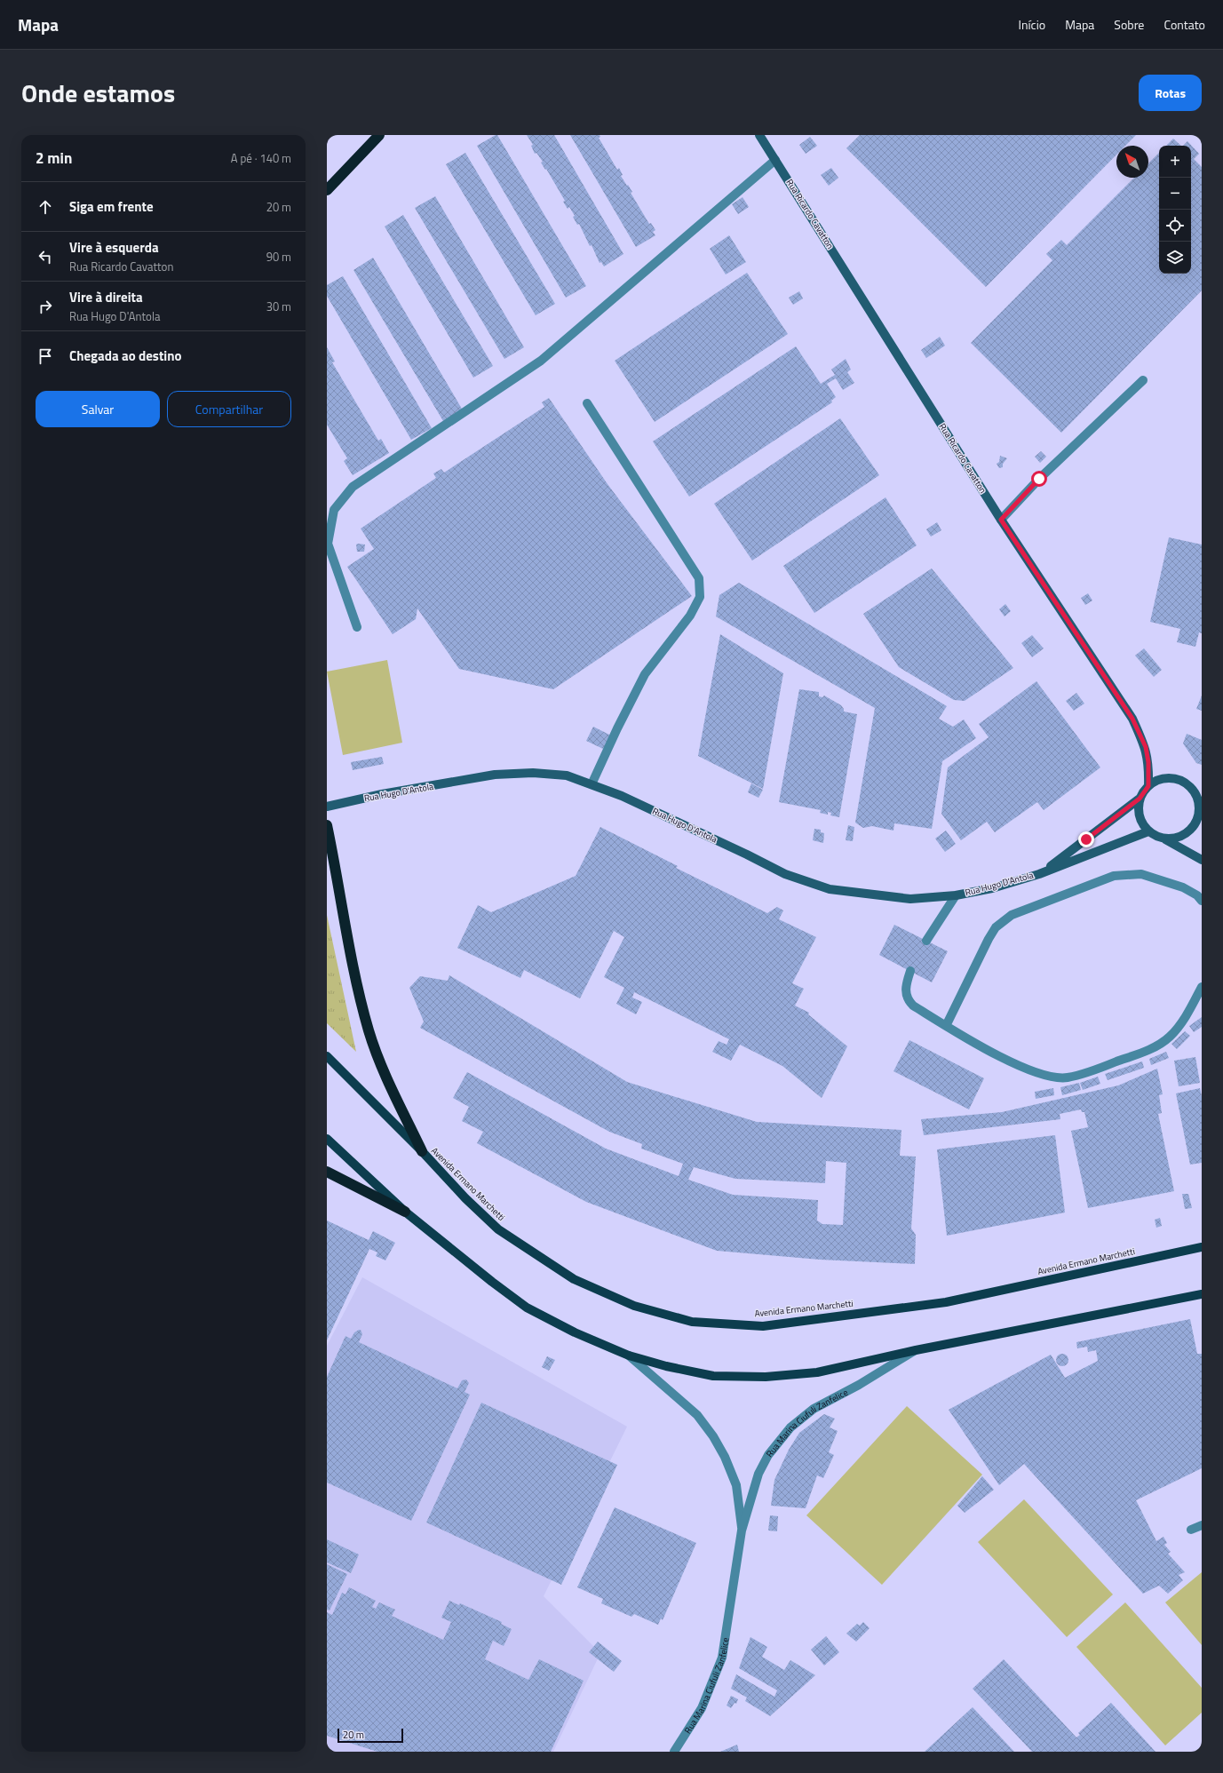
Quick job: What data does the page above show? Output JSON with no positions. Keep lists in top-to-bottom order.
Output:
{
  "streets": {
    "main road": ["Avenida Ermano Marchetti"],
    "street": ["Rua Ricardo Cavatton", "Rua Hugo D'Antola", "Rua Marina Ciufuli Zanfelice"]
  },
  "crossings": [
    ["Rua Ricardo Cavatton", "Rua Hugo D'Antola"]
  ],
  "scale_bar": "20 m",
  "north": "top left",
  "page": {
    "header": "Mapa",
    "nav": [
      "Início",
      "Mapa",
      "Sobre",
      "Contato"
    ],
    "title": "Onde estamos",
    "buttons": [
      "Rotas",
      ["Salvar", "Compartilhar"]
    ],
    "heading": ["2 min", "A pé · 140 m"],
    "map_buttons": ["+", "−"],
    "list": [
      ["Siga em frente", "20 m"],
      ["Vire à esquerda", "Rua Ricardo Cavatton", "90 m"],
      ["Vire à direita", "Rua Hugo D'Antola", "30 m"],
      "Chegada ao destino"
    ],
    "scale": "20 m"
  }
}
